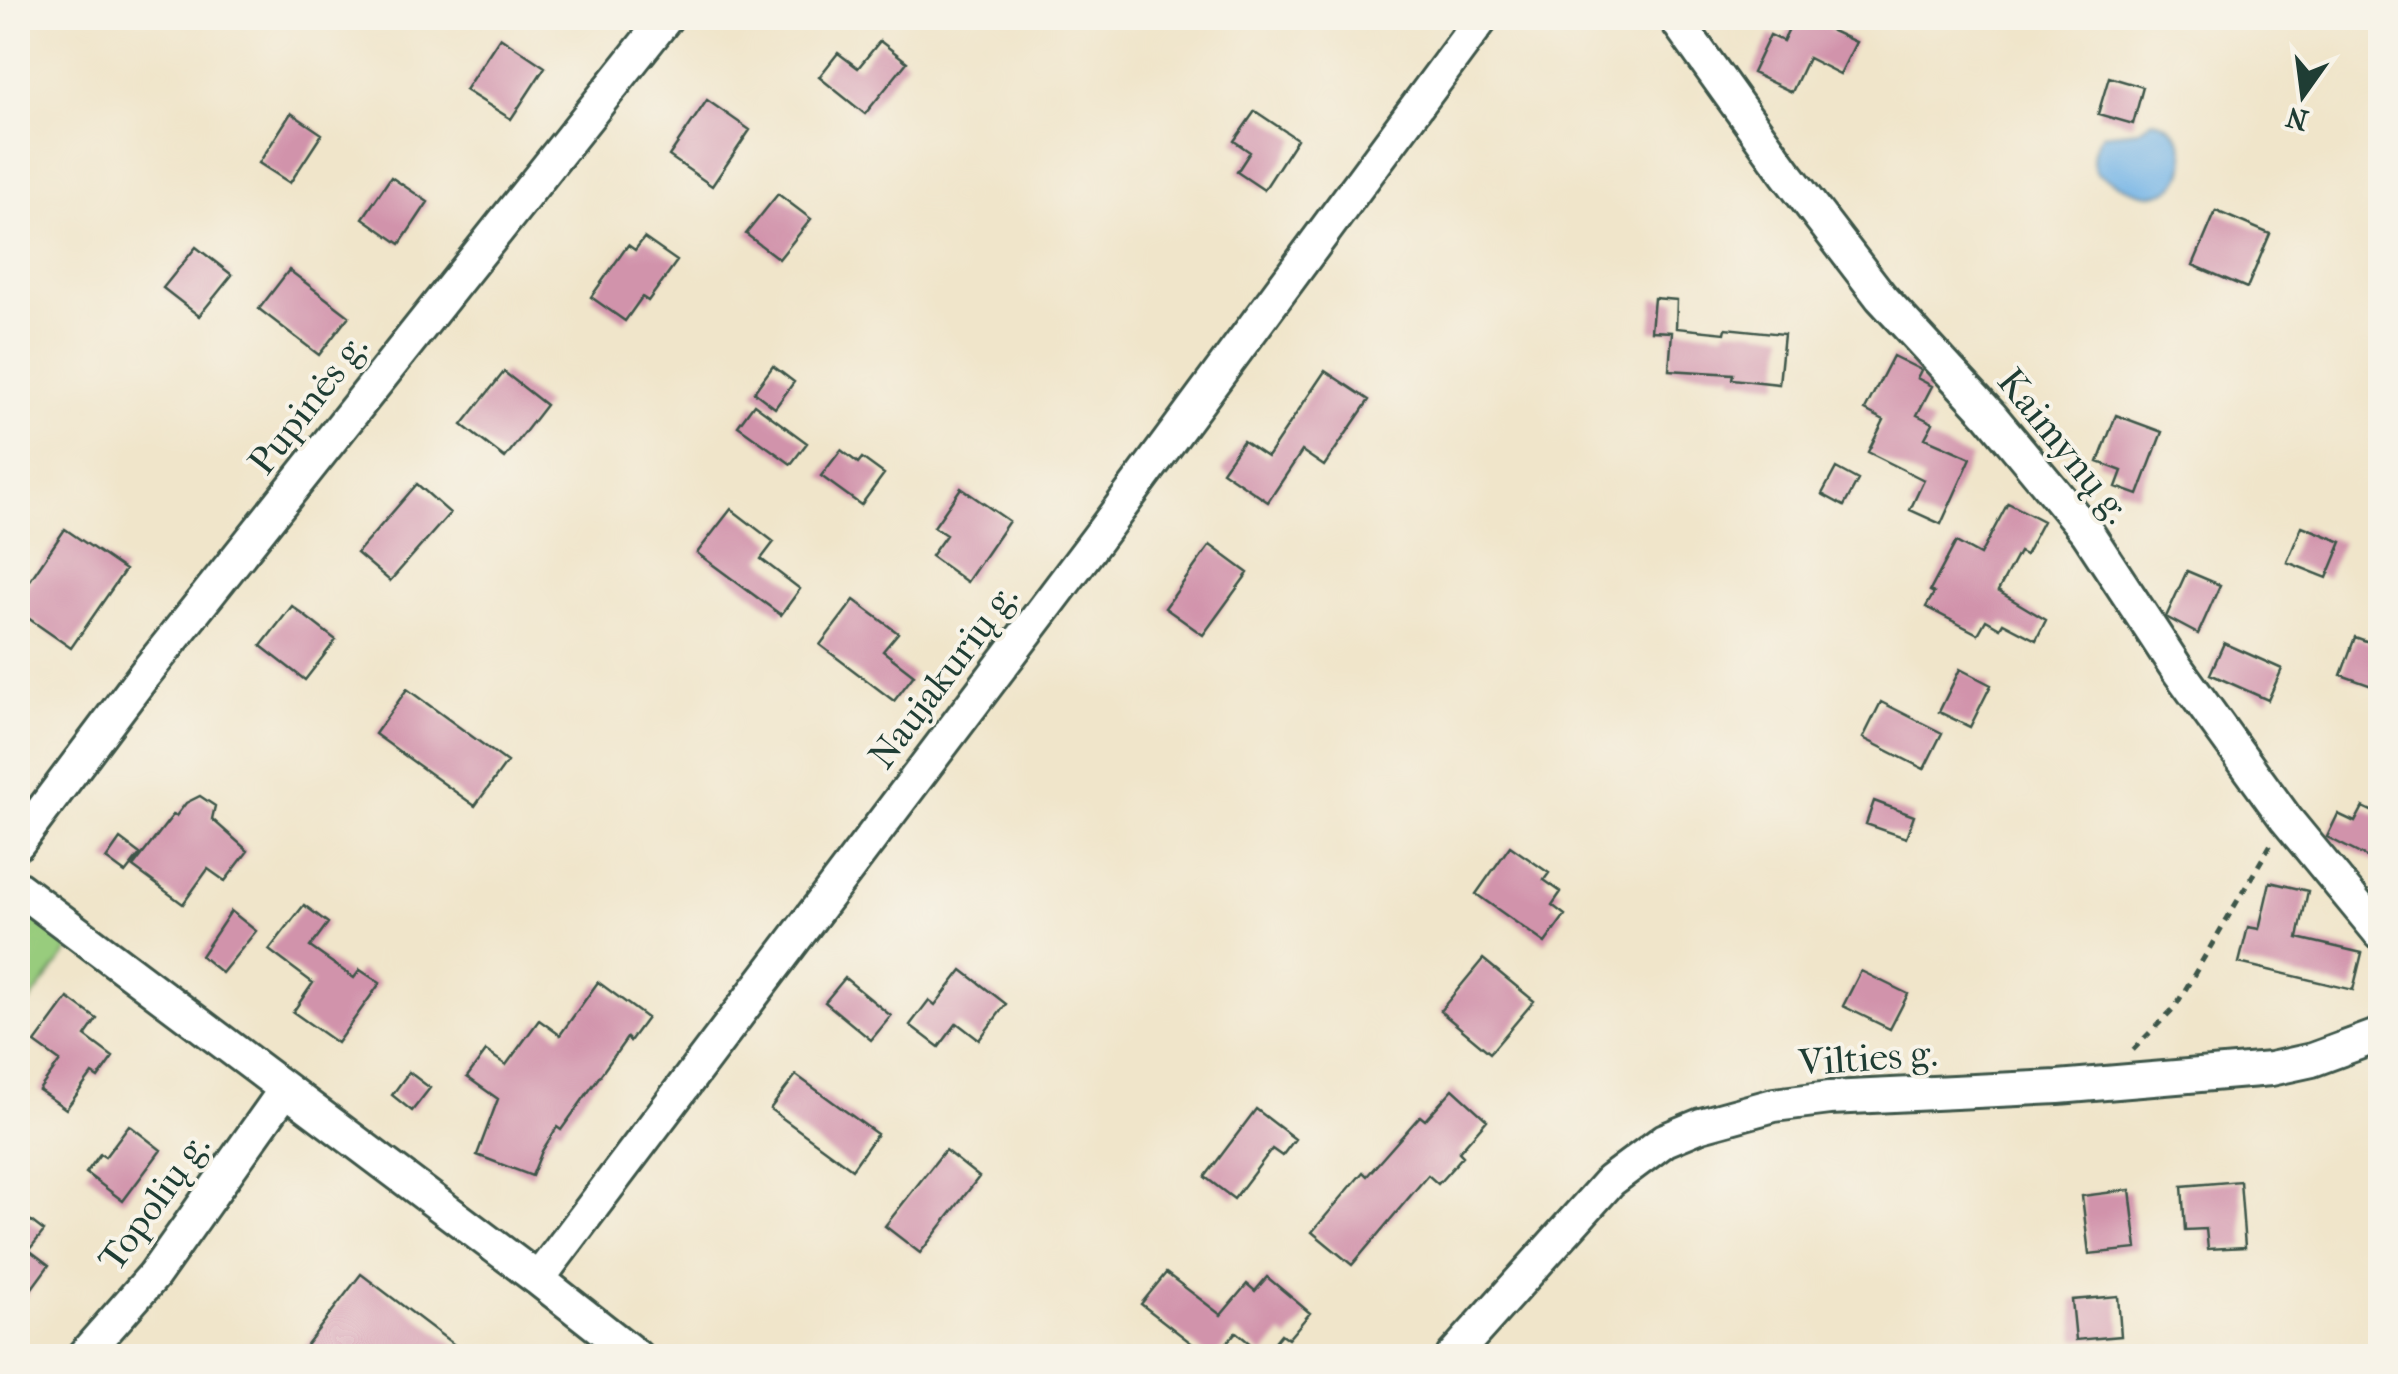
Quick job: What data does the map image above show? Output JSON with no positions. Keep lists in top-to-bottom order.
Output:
{
  "streets": {
    "street": [
      "Pupinės g.",
      "Kaimynų g.",
      "Naujakurių g.",
      "Vilties g.",
      "Topolių g."
    ]
  },
  "north": "bottom"
}
